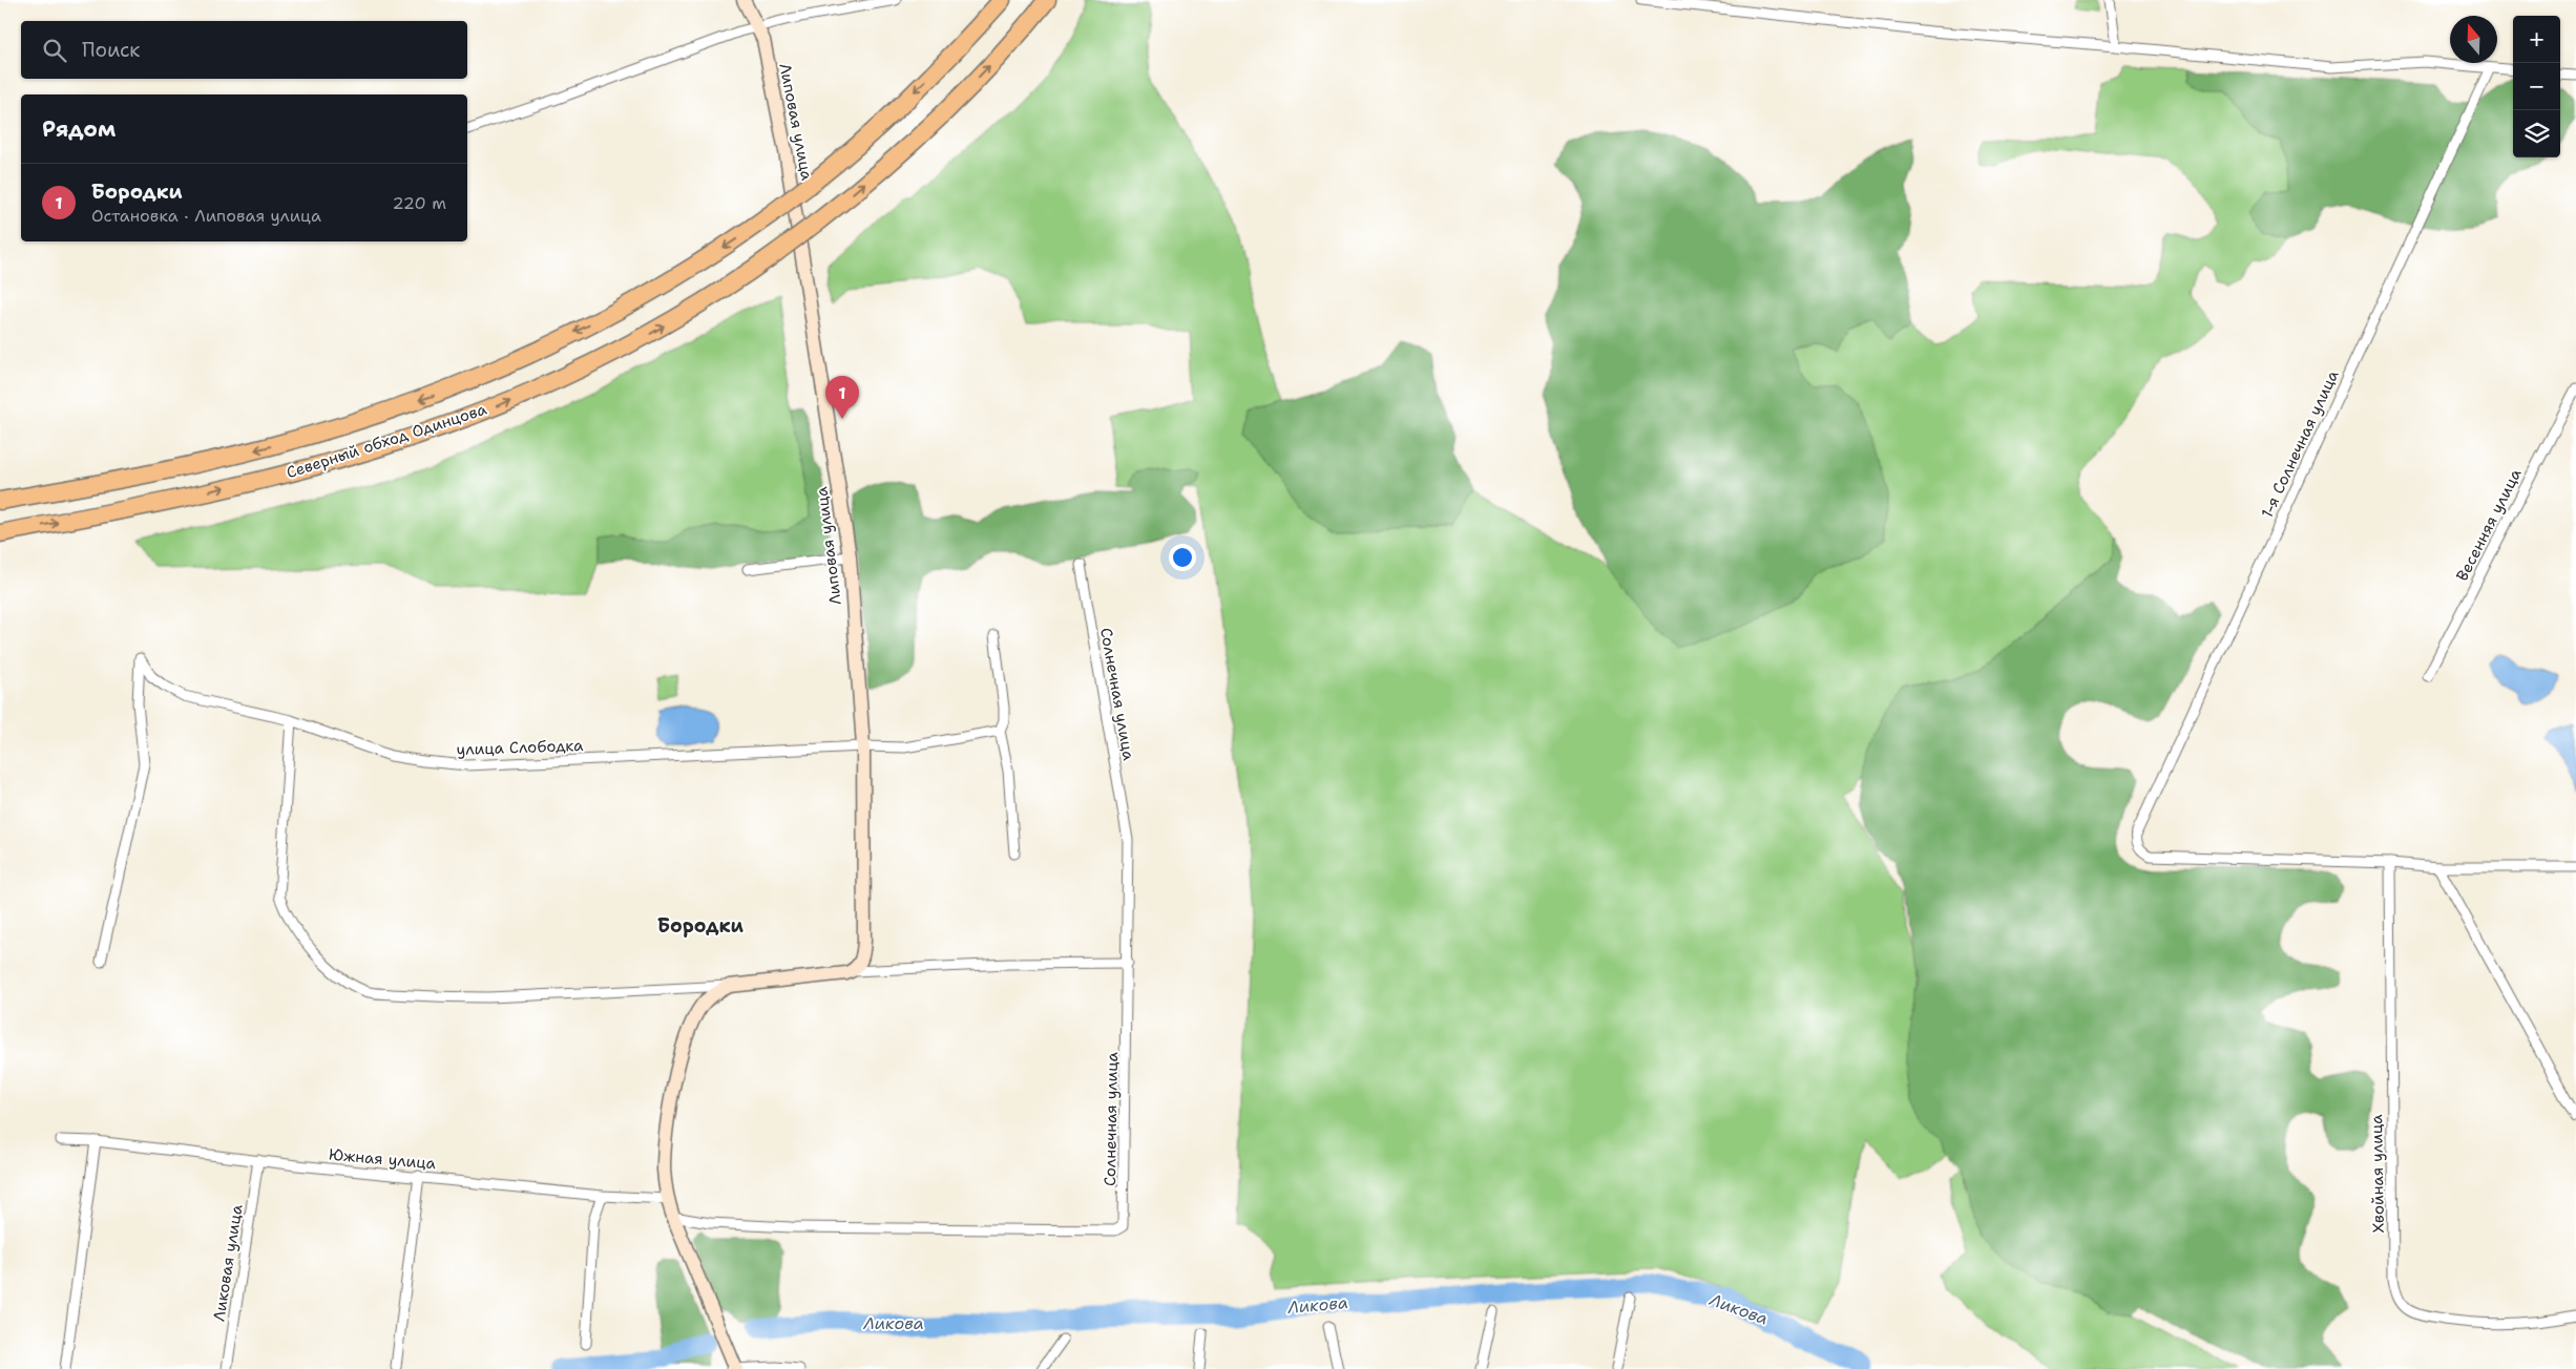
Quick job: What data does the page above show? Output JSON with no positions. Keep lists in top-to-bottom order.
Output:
{
  "streets": {
    "highway": ["Северный обход Одинцова"],
    "street": [
      "Липовая улица",
      "1-я Солнечная улица",
      "Весенняя улица",
      "Солнечная улица",
      "улица Слободка",
      "Южная улица",
      "Хвойная улица",
      "Ликовая улица"
    ]
  },
  "crossings": [
    ["Липовая улица", "улица Слободка"],
    ["1-я Солнечная улица", "Хвойная улица"],
    ["Южная улица", "Ликовая улица"]
  ],
  "districts": ["Бородки"],
  "water": ["Ликова"],
  "north": "top",
  "page": {
    "map_buttons": ["+", "−"],
    "search": "Поиск",
    "heading": "Рядом",
    "list": [
      {
        "mark": "1",
        "name": "Бородки",
        "note": "Остановка · Липовая улица",
        "value": "220 m"
      }
    ],
    "pins": "1"
  }
}
